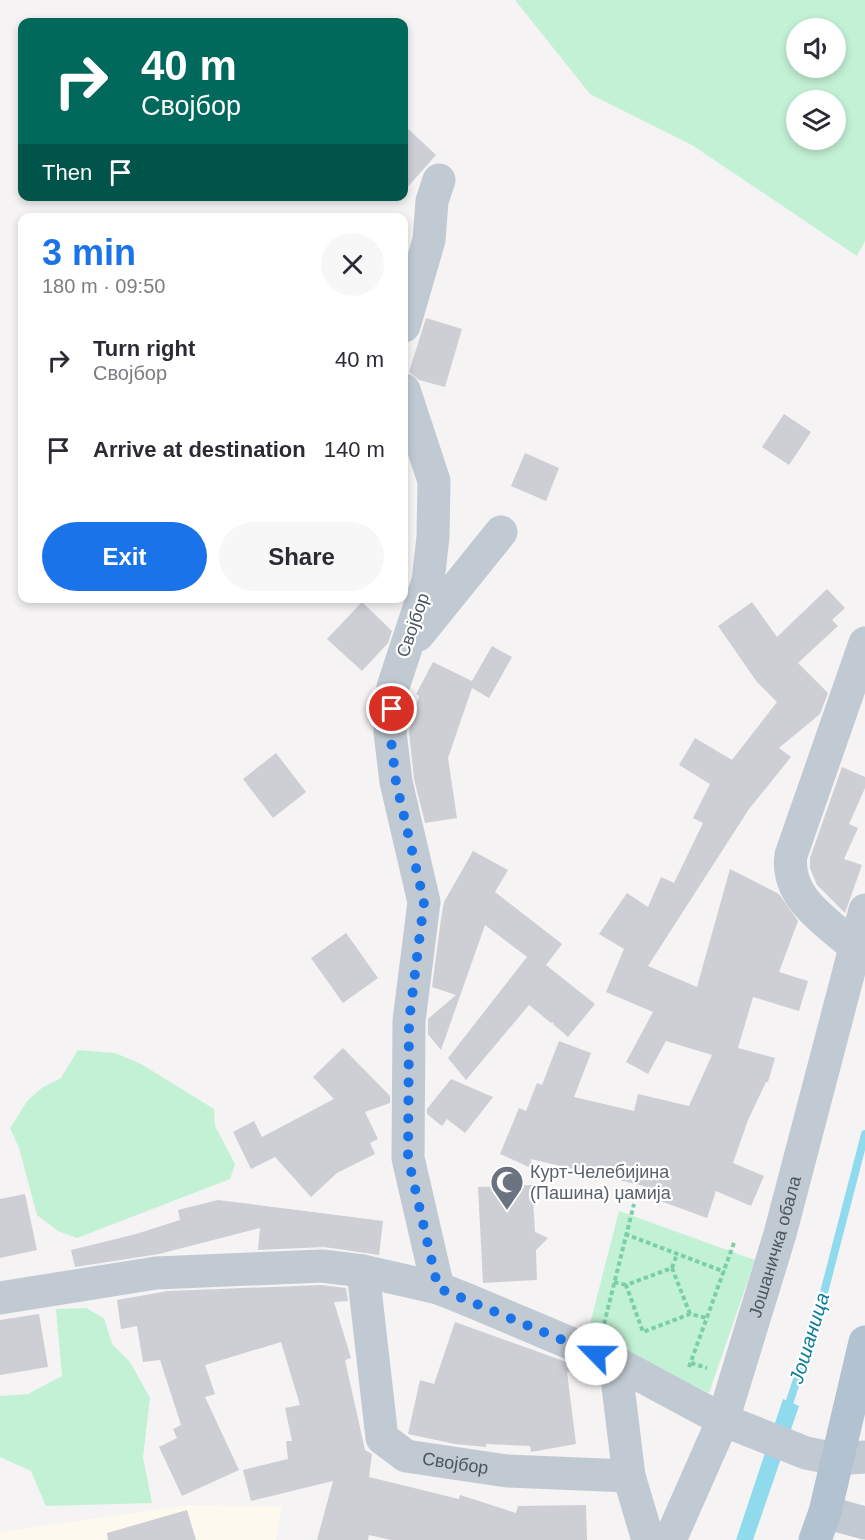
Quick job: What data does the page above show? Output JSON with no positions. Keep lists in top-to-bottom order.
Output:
{
  "streets": {
    "street": ["Својбор", "Јошаничка обала"]
  },
  "water": ["Јошаница"],
  "places": {
    "mosque": ["Курт-Челебијина (Пашина) џамија"]
  },
  "page": {
    "turn": ["40 m", "Својбор"],
    "then": "Then",
    "heading": ["3 min", "180 m · 09:50"],
    "list": [
      {
        "name": "Turn right",
        "note": "Својбор",
        "value": "40 m"
      },
      {
        "name": "Arrive at destination",
        "value": "140 m"
      }
    ],
    "buttons": ["Exit", "Share"]
  }
}
